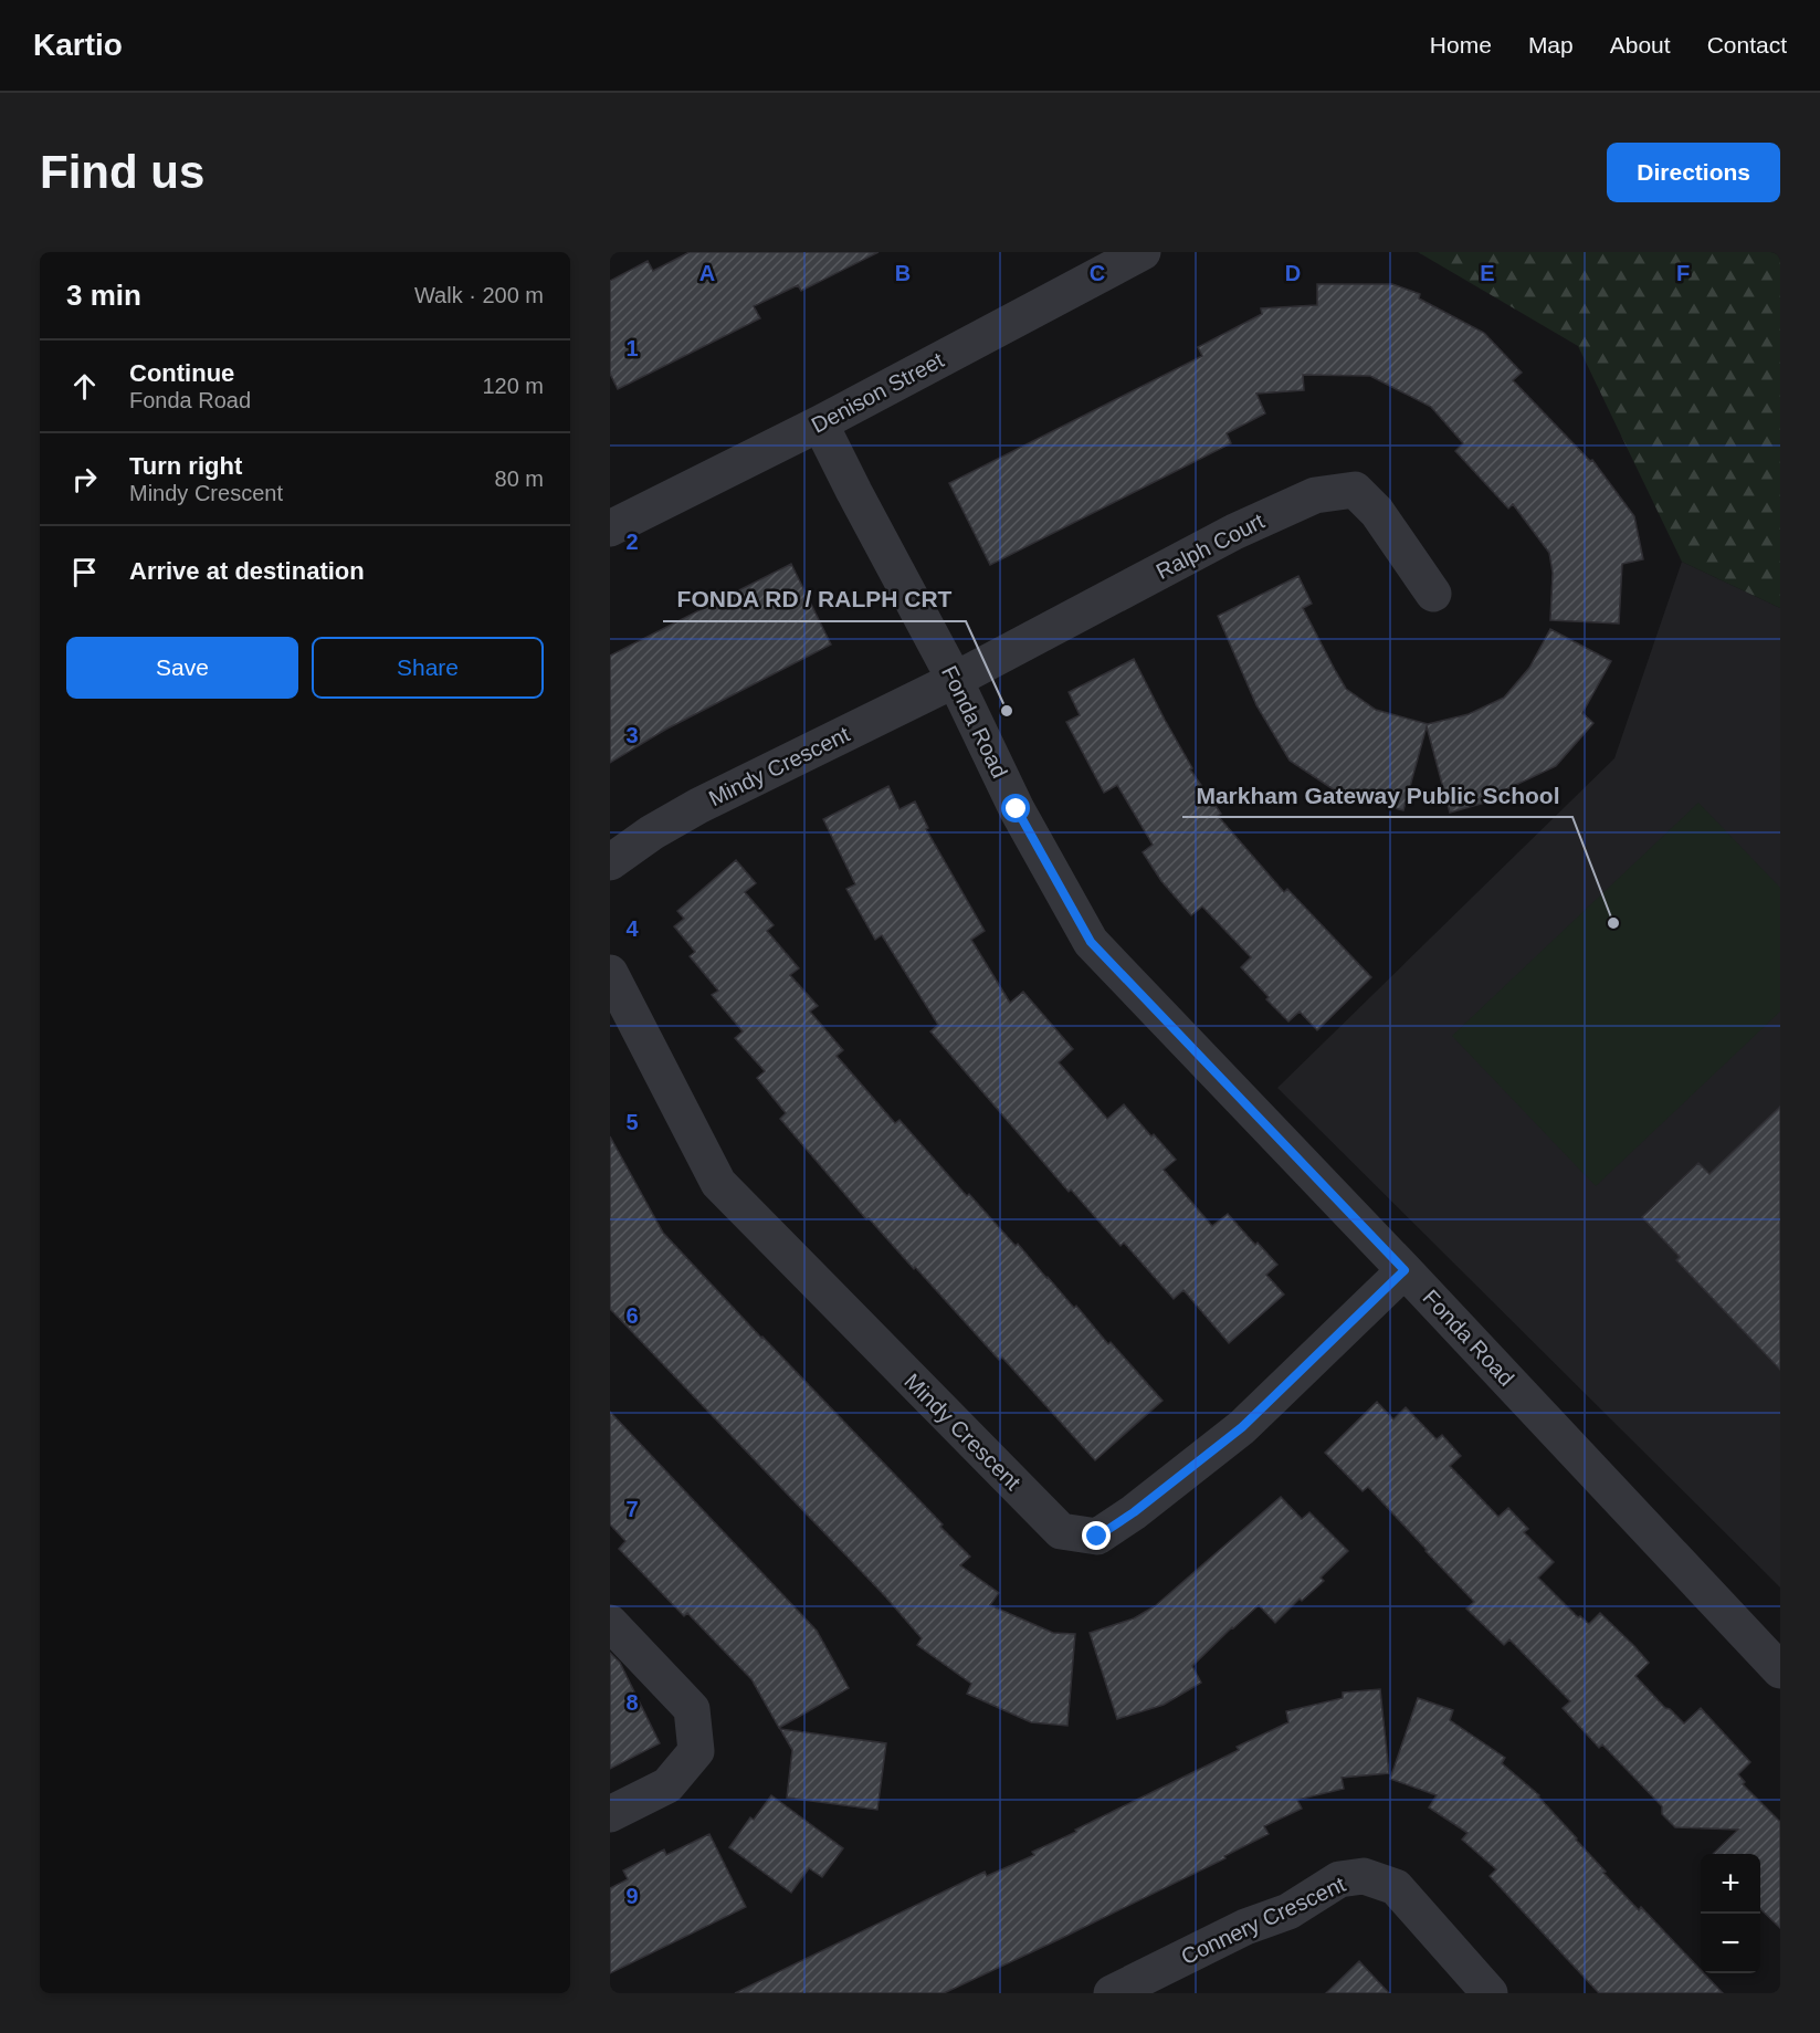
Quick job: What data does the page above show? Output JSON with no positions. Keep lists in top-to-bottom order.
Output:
{
  "streets": {
    "street": [
      "Denison Street",
      "Ralph Court",
      "Fonda Road",
      "Mindy Crescent",
      "Connery Crescent"
    ]
  },
  "crossings": [
    ["Denison Street", "Fonda Road"],
    ["Ralph Court", "Fonda Road"],
    ["Ralph Court", "Mindy Crescent"],
    ["Fonda Road", "Mindy Crescent"]
  ],
  "places": ["FONDA RD / RALPH CRT", "Markham Gateway Public School"],
  "page": {
    "header": "Kartio",
    "nav": [
      "Home",
      "Map",
      "About",
      "Contact"
    ],
    "buttons": [
      "Directions",
      ["Save", "Share"]
    ],
    "title": "Find us",
    "heading": ["3 min", "Walk · 200 m"],
    "list": [
      ["Continue", "Fonda Road", "120 m"],
      ["Turn right", "Mindy Crescent", "80 m"],
      "Arrive at destination"
    ],
    "map_buttons": ["+", "−"]
  },
  "grid": {
    "columns": [
      "A",
      "B",
      "C",
      "D",
      "E",
      "F"
    ],
    "rows": [
      "1",
      "2",
      "3",
      "4",
      "5",
      "6",
      "7",
      "8",
      "9"
    ]
  }
}
